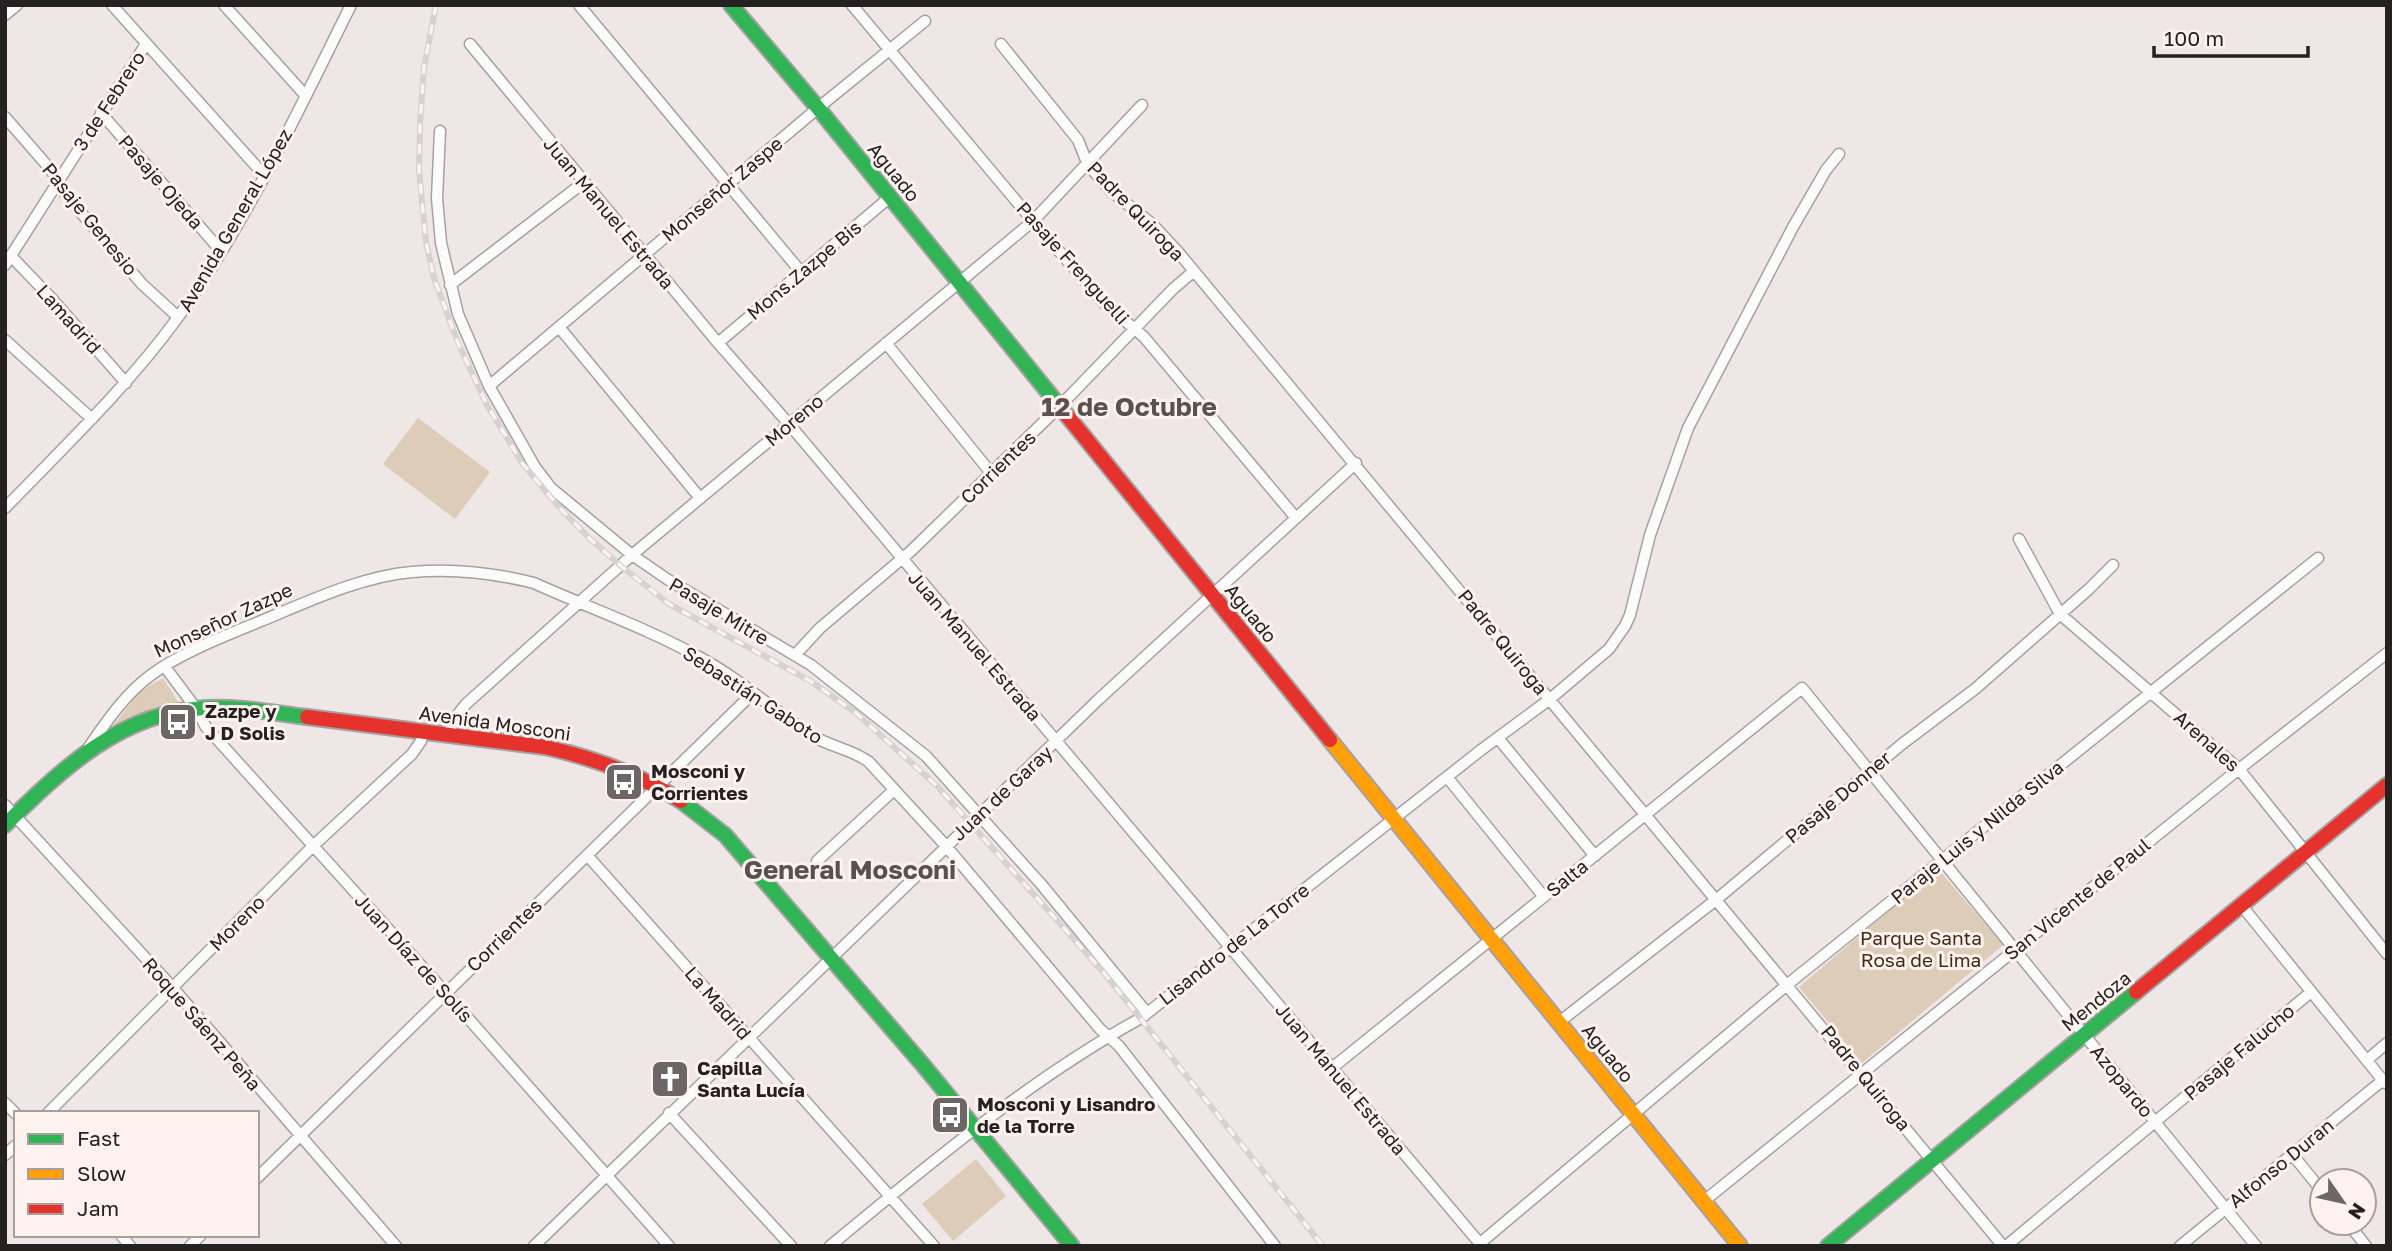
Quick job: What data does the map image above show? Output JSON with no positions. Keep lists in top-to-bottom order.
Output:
{
  "streets": {
    "street": [
      "3 de Febrero",
      "Aguado",
      "Pasaje Ojeda",
      "Monseñor Zaspe",
      "Padre Quiroga",
      "Juan Manuel Estrada",
      "Pasaje Genesio",
      "Avenida General López",
      "Pasaje Frenguelli",
      "Mons.Zazpe Bis",
      "Lamadrid",
      "Moreno",
      "Corrientes",
      "Pasaje Mitre",
      "Monseñor Zazpe",
      "Sebastián Gaboto",
      "Avenida Mosconi",
      "Arenales",
      "Juan de Garay",
      "Pasaje Donner",
      "Paraje Luis y Nilda Silva",
      "Salta",
      "San Vicente de Paul",
      "Lisandro de La Torre",
      "Juan Díaz de Solís",
      "Mendoza",
      "La Madrid",
      "Roque Sáenz Peña",
      "Pasaje Falucho",
      "Azopardo",
      "Alfonso Duran"
    ]
  },
  "crossings": [
    ["3 de Febrero", "Pasaje Ojeda"],
    ["3 de Febrero", "Pasaje Genesio"],
    ["3 de Febrero", "Lamadrid"],
    ["Aguado", "Monseñor Zaspe"],
    ["Aguado", "Mons.Zazpe Bis"],
    ["Aguado", "Moreno"],
    ["Aguado", "Corrientes"],
    ["Aguado", "Juan de Garay"],
    ["Aguado", "Pasaje Donner"],
    ["Aguado", "Paraje Luis y Nilda Silva"],
    ["Aguado", "Salta"],
    ["Aguado", "San Vicente de Paul"],
    ["Aguado", "Lisandro de La Torre"],
    ["Pasaje Ojeda", "Avenida General López"],
    ["Monseñor Zaspe", "Juan Manuel Estrada"],
    ["Monseñor Zaspe", "Pasaje Frenguelli"],
    ["Monseñor Zaspe", "Pasaje Mitre"],
    ["Padre Quiroga", "Moreno"],
    ["Padre Quiroga", "Corrientes"],
    ["Padre Quiroga", "Juan de Garay"],
    ["Padre Quiroga", "Pasaje Donner"],
    ["Padre Quiroga", "Paraje Luis y Nilda Silva"],
    ["Padre Quiroga", "Salta"],
    ["Padre Quiroga", "San Vicente de Paul"],
    ["Padre Quiroga", "Lisandro de La Torre"],
    ["Padre Quiroga", "Mendoza"],
    ["Padre Quiroga", "Pasaje Falucho"],
    ["Juan Manuel Estrada", "Mons.Zazpe Bis"],
    ["Juan Manuel Estrada", "Moreno"],
    ["Juan Manuel Estrada", "Corrientes"],
    ["Juan Manuel Estrada", "Juan de Garay"],
    ["Juan Manuel Estrada", "Paraje Luis y Nilda Silva"],
    ["Juan Manuel Estrada", "Salta"],
    ["Juan Manuel Estrada", "Lisandro de La Torre"],
    ["Pasaje Genesio", "Avenida General López"],
    ["Avenida General López", "Lamadrid"],
    ["Pasaje Frenguelli", "Moreno"],
    ["Pasaje Frenguelli", "Corrientes"],
    ["Pasaje Frenguelli", "Juan de Garay"],
    ["Moreno", "Pasaje Mitre"],
    ["Moreno", "Sebastián Gaboto"],
    ["Moreno", "Avenida Mosconi"],
    ["Moreno", "Juan Díaz de Solís"],
    ["Moreno", "Roque Sáenz Peña"],
    ["Corrientes", "Pasaje Mitre"],
    ["Corrientes", "Sebastián Gaboto"],
    ["Corrientes", "Avenida Mosconi"],
    ["Corrientes", "Juan Díaz de Solís"],
    ["Corrientes", "La Madrid"],
    ["Corrientes", "Roque Sáenz Peña"],
    ["Pasaje Mitre", "Juan de Garay"],
    ["Pasaje Mitre", "Lisandro de La Torre"],
    ["Monseñor Zazpe", "Sebastián Gaboto"],
    ["Monseñor Zazpe", "Avenida Mosconi"],
    ["Monseñor Zazpe", "Juan Díaz de Solís"],
    ["Monseñor Zazpe", "Roque Sáenz Peña"],
    ["Sebastián Gaboto", "Juan de Garay"],
    ["Sebastián Gaboto", "Lisandro de La Torre"],
    ["Avenida Mosconi", "Juan de Garay"],
    ["Avenida Mosconi", "Lisandro de La Torre"],
    ["Avenida Mosconi", "Juan Díaz de Solís"],
    ["Arenales", "Pasaje Donner"],
    ["Arenales", "Paraje Luis y Nilda Silva"],
    ["Arenales", "San Vicente de Paul"],
    ["Arenales", "Mendoza"],
    ["Juan de Garay", "Juan Díaz de Solís"],
    ["Juan de Garay", "La Madrid"],
    ["Pasaje Donner", "Azopardo"],
    ["Paraje Luis y Nilda Silva", "Azopardo"],
    ["Salta", "Azopardo"],
    ["San Vicente de Paul", "Azopardo"],
    ["Lisandro de La Torre", "La Madrid"],
    ["Mendoza", "Azopardo"],
    ["Pasaje Falucho", "Azopardo"],
    ["Azopardo", "Alfonso Duran"]
  ],
  "districts": ["12 de Octubre", "General Mosconi"],
  "parks": ["Parque Santa Rosa de Lima"],
  "places": {
    "bus stop": ["Zazpe y J D Solis", "Mosconi y Corrientes", "Mosconi y Lisandro de la Torre"],
    "church": ["Capilla Santa Lucía"]
  },
  "legend": ["Fast", "Slow", "Jam"],
  "scale_bar": "100 m",
  "north": "bottom right"
}
